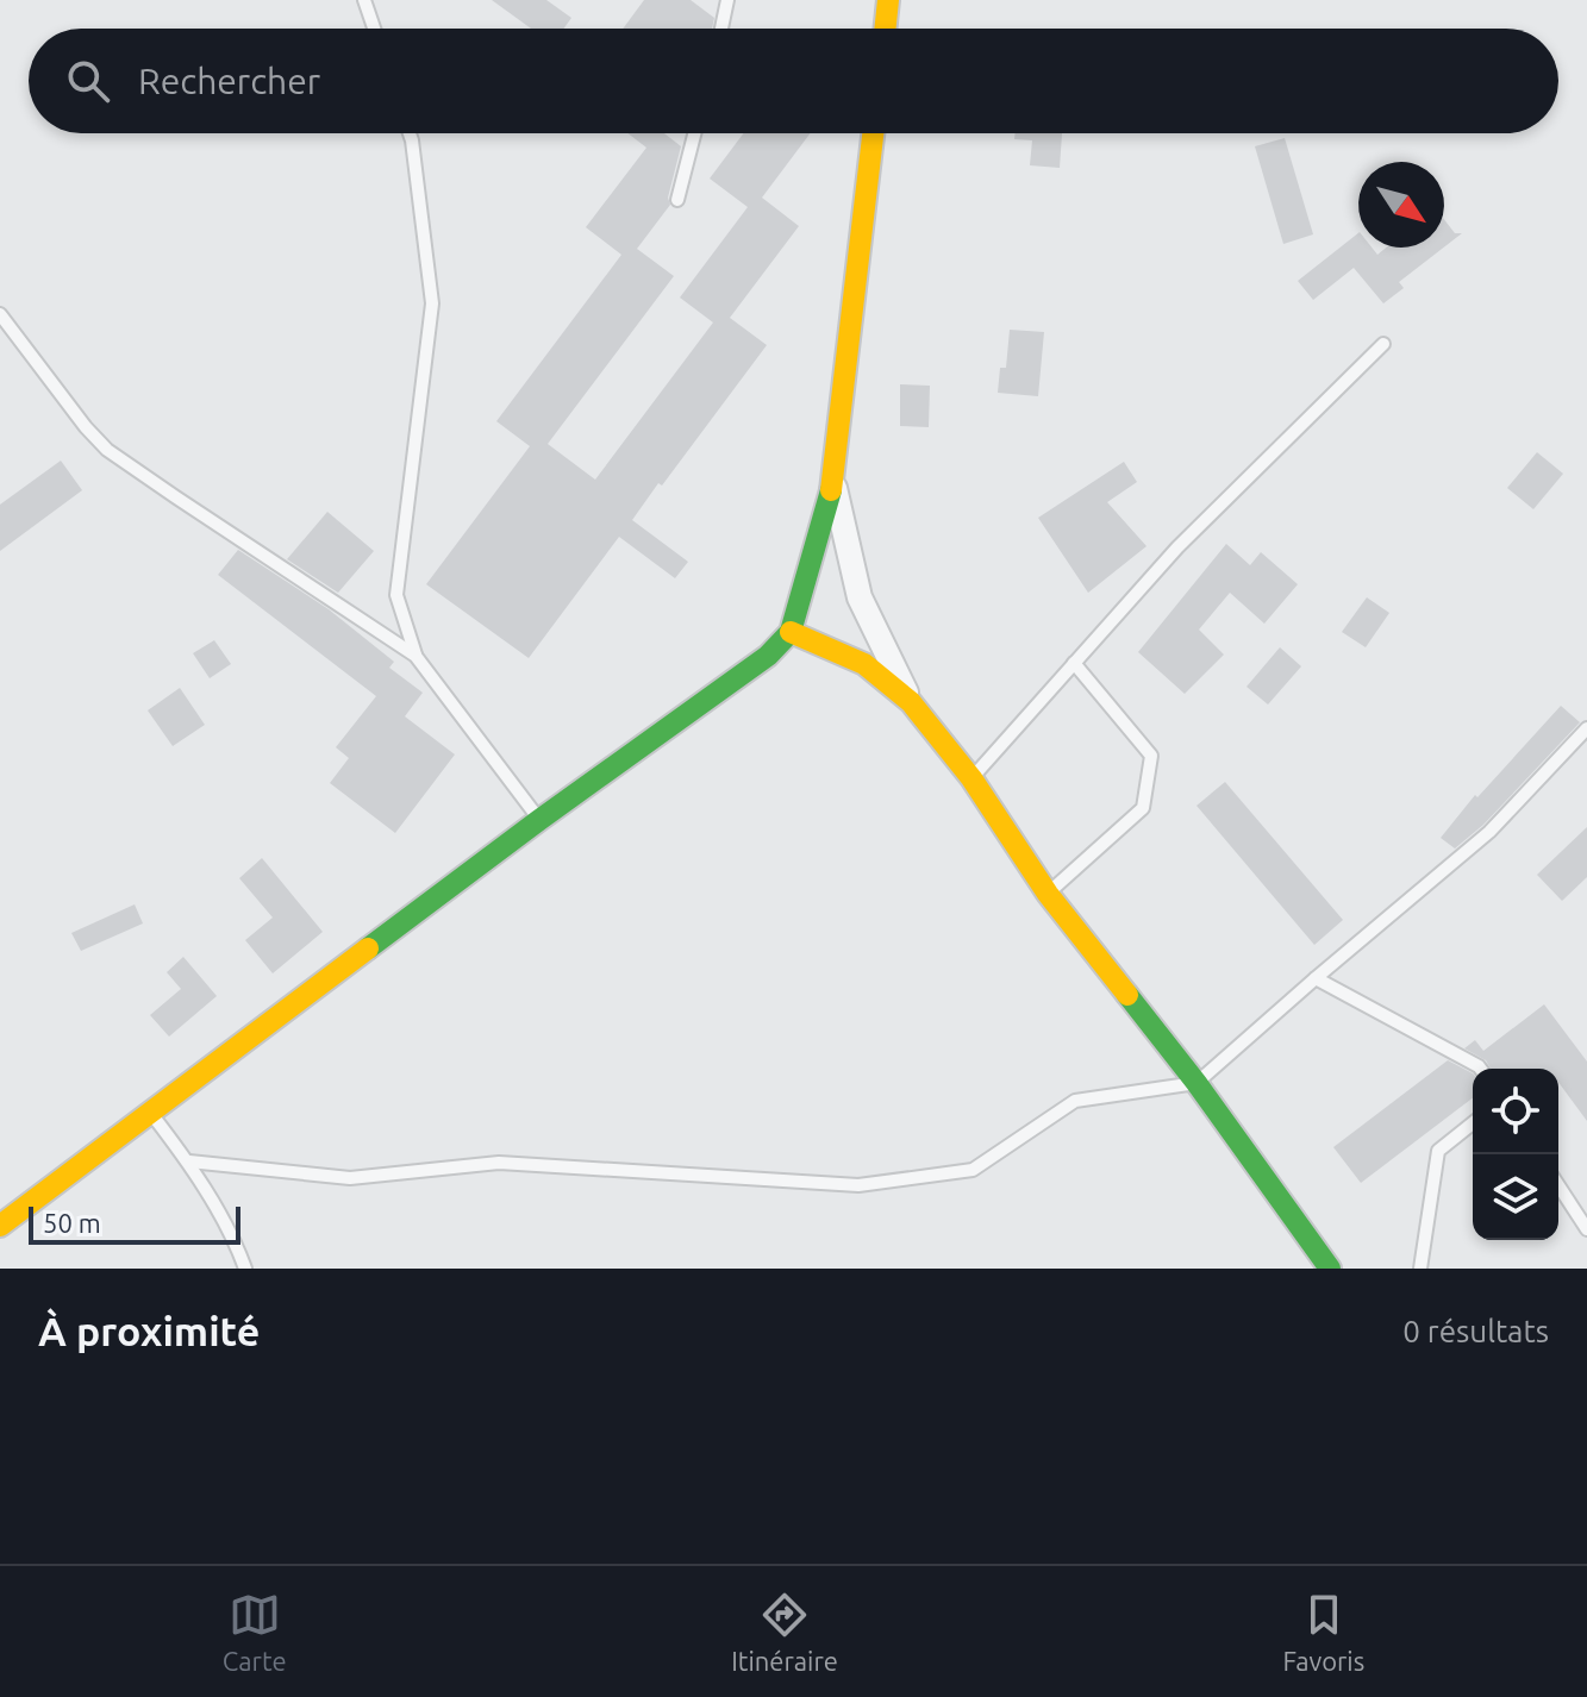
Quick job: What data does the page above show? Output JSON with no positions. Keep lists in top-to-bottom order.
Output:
{
  "scale_bar": "50 m",
  "north": "bottom right",
  "page": {
    "search": "Rechercher",
    "scale": "50 m",
    "heading": ["À proximité", "0 résultats"],
    "nav": ["Carte", "Itinéraire", "Favoris"]
  }
}
